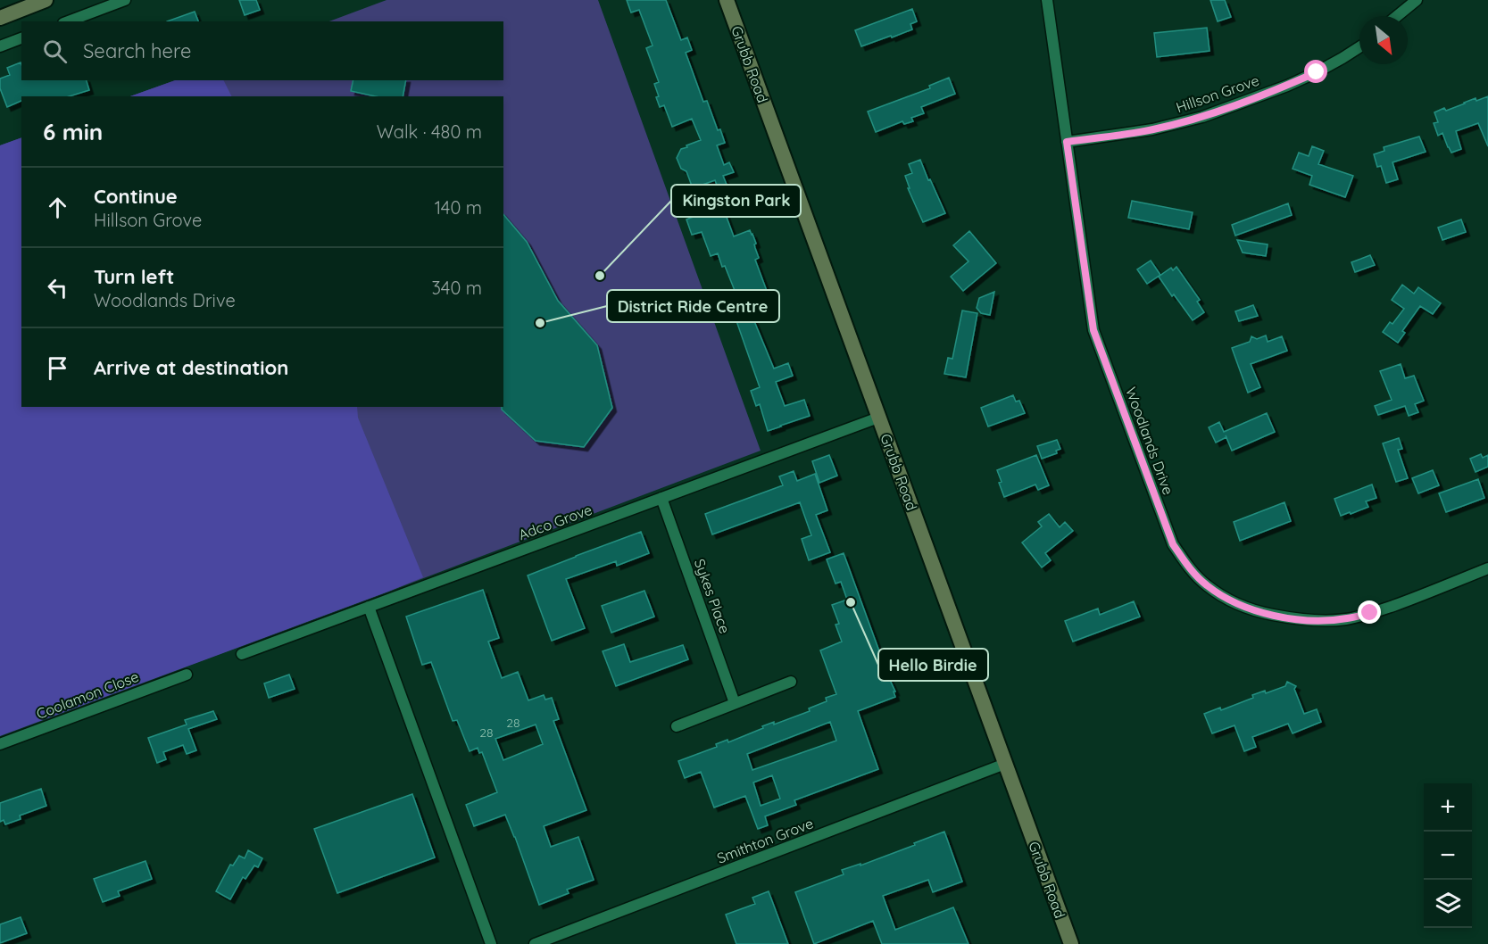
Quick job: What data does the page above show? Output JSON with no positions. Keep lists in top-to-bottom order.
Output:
{
  "streets": {
    "main road": ["Grubb Road"],
    "street": [
      "Hillson Grove",
      "Woodlands Drive",
      "Adco Grove",
      "Sykes Place",
      "Coolamon Close",
      "Smithton Grove"
    ]
  },
  "crossings": [
    ["Grubb Road", "Adco Grove"],
    ["Grubb Road", "Smithton Grove"],
    ["Hillson Grove", "Woodlands Drive"],
    ["Adco Grove", "Sykes Place"]
  ],
  "places": ["Kingston Park", "District Ride Centre", "Hello Birdie"],
  "house_numbers": ["28", "28"],
  "north": "bottom right",
  "page": {
    "search": "Search here",
    "heading": ["6 min", "Walk · 480 m"],
    "list": [
      ["Continue", "Hillson Grove", "140 m"],
      ["Turn left", "Woodlands Drive", "340 m"],
      "Arrive at destination"
    ],
    "map_buttons": ["+", "−"]
  }
}
